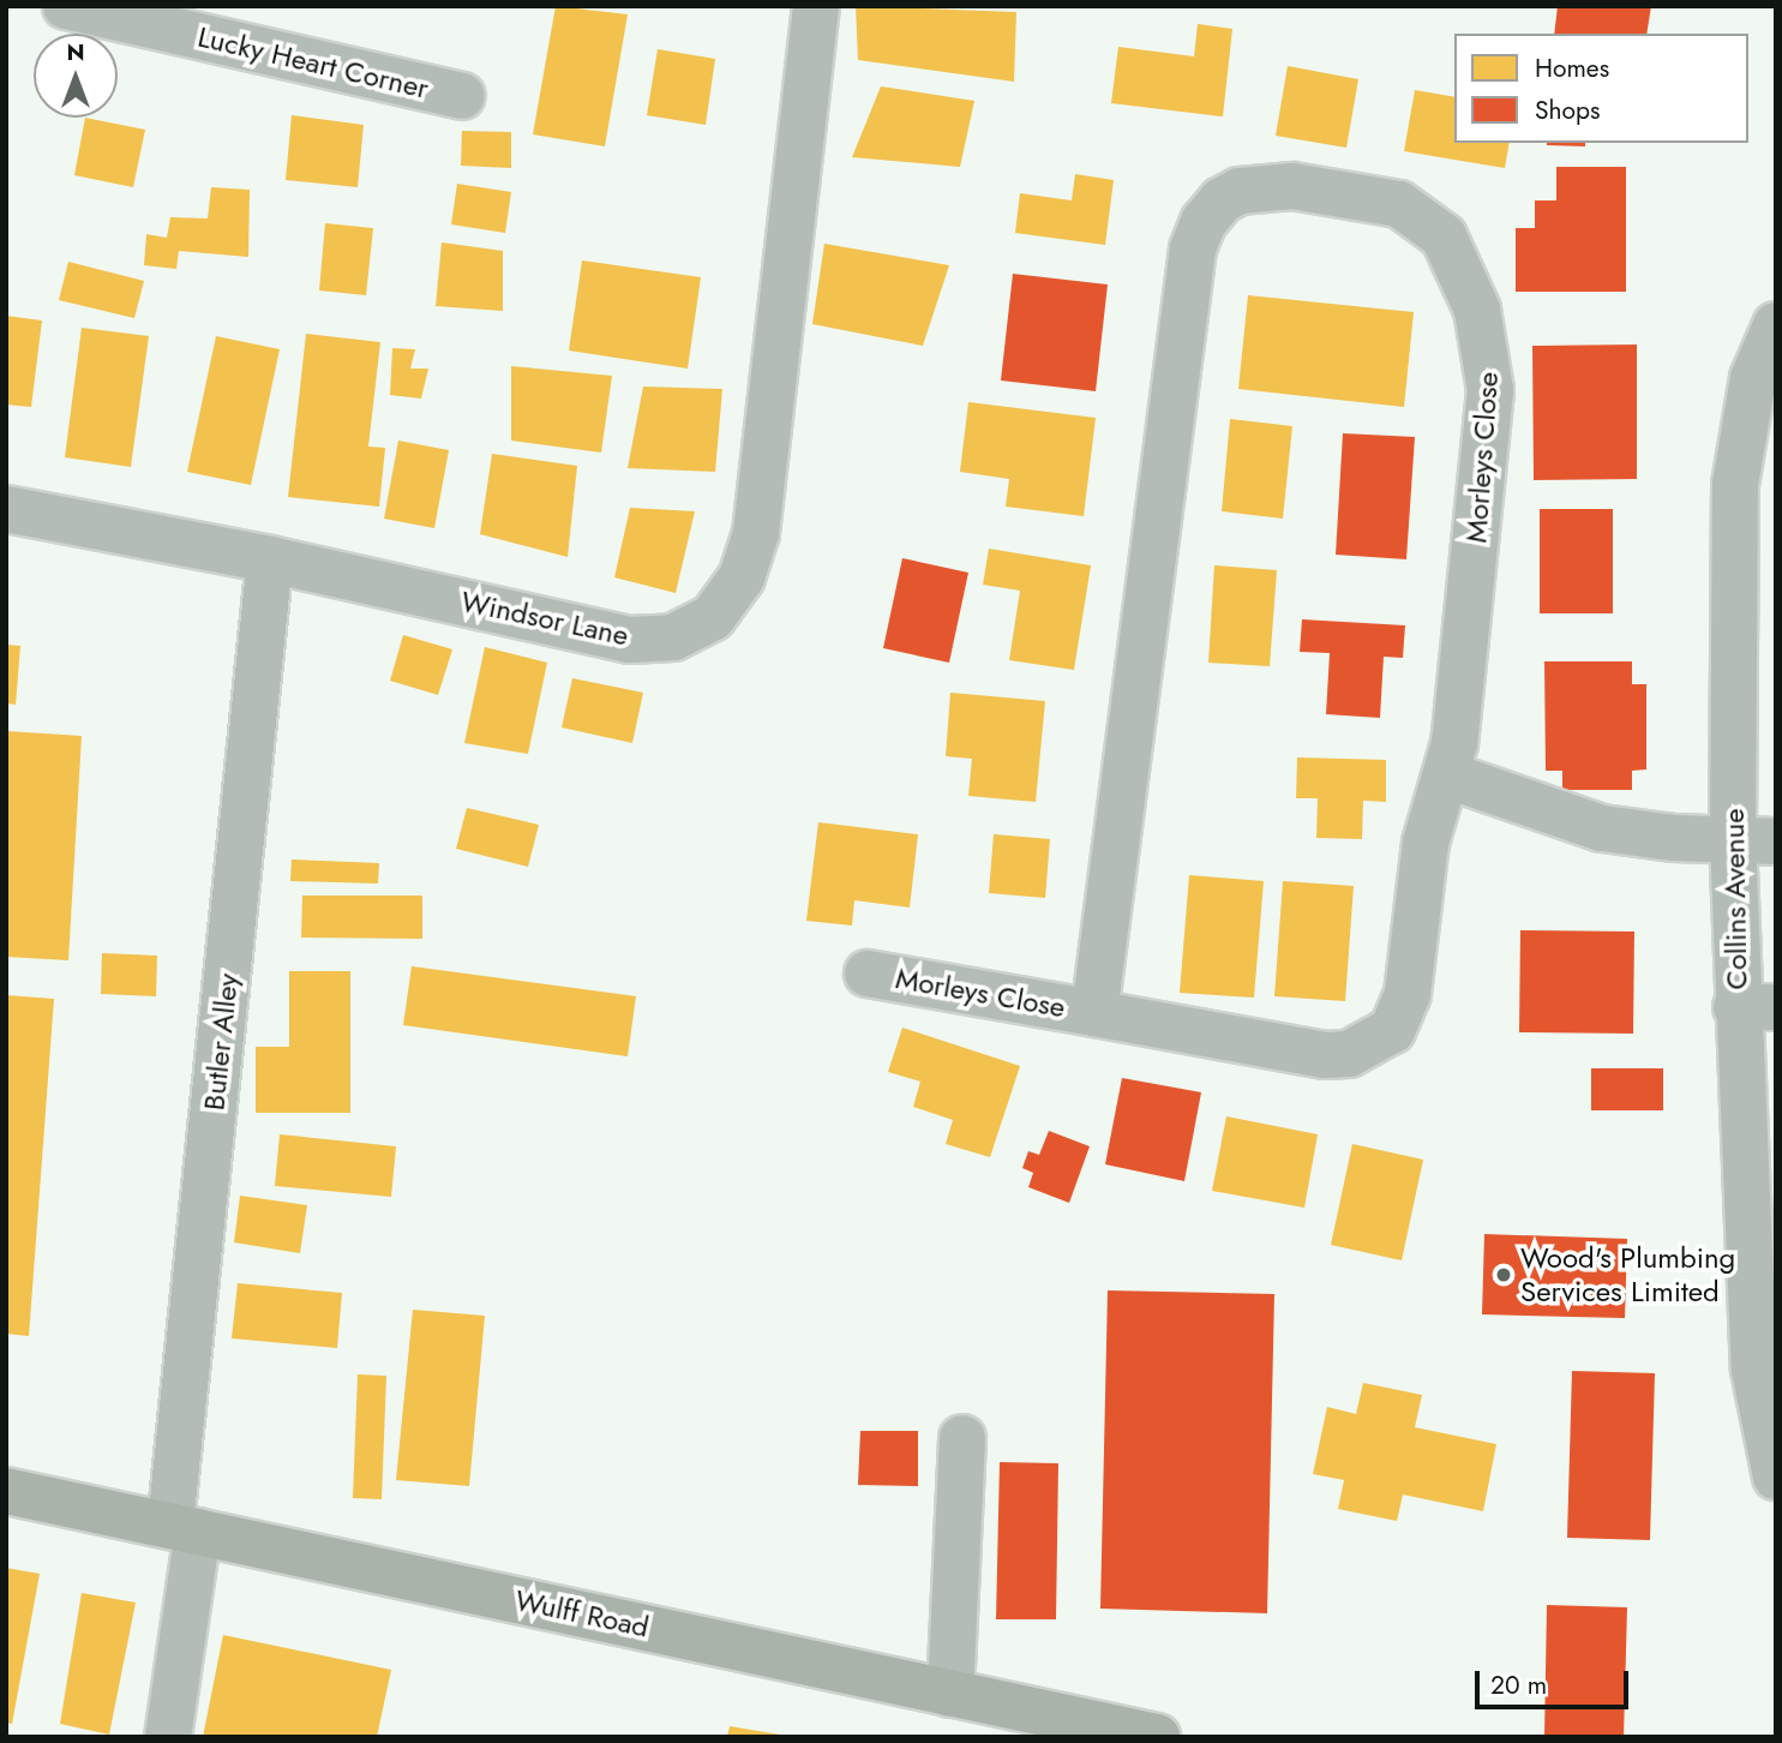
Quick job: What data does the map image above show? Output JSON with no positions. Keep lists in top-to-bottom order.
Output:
{
  "streets": {
    "main road": ["Wulff Road"],
    "street": [
      "Lucky Heart Corner",
      "Morleys Close",
      "Windsor Lane",
      "Collins Avenue",
      "Butler Alley"
    ]
  },
  "crossings": [
    ["Windsor Lane", "Butler Alley"],
    ["Butler Alley", "Wulff Road"]
  ],
  "places": ["Wood's Plumbing Services Limited"],
  "legend": ["Homes", "Shops"],
  "scale_bar": "20 m",
  "north": "top"
}
